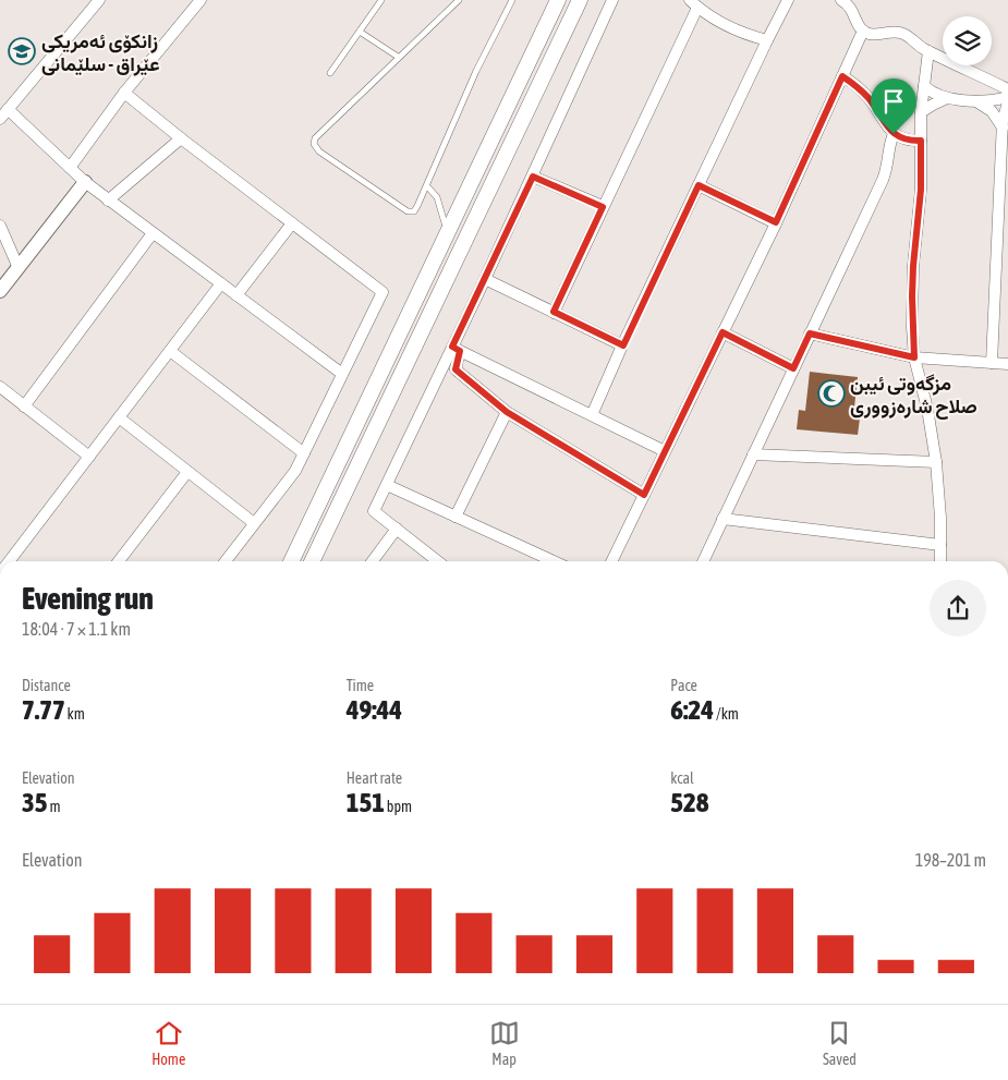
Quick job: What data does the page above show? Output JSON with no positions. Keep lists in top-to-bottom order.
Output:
{
  "places": {
    "school or university": ["زانکۆی ئەمریکی عێراق - سلێمانی"],
    "mosque": ["مزگەوتی ئیبن صلاح شارەزووری"]
  },
  "page": {
    "heading": ["Evening run", "18:04 · 7 × 1.1 km"],
    "stats": [
      ["Distance", "7.77 km"],
      ["Time", "49:44"],
      ["Pace", "6:24 /km"],
      ["Elevation", "35 m"],
      ["Heart rate", "151 bpm"],
      ["kcal", "528"]
    ],
    "chart": ["Elevation", "198–201 m"],
    "tabs": ["Home", "Map", "Saved"]
  }
}
